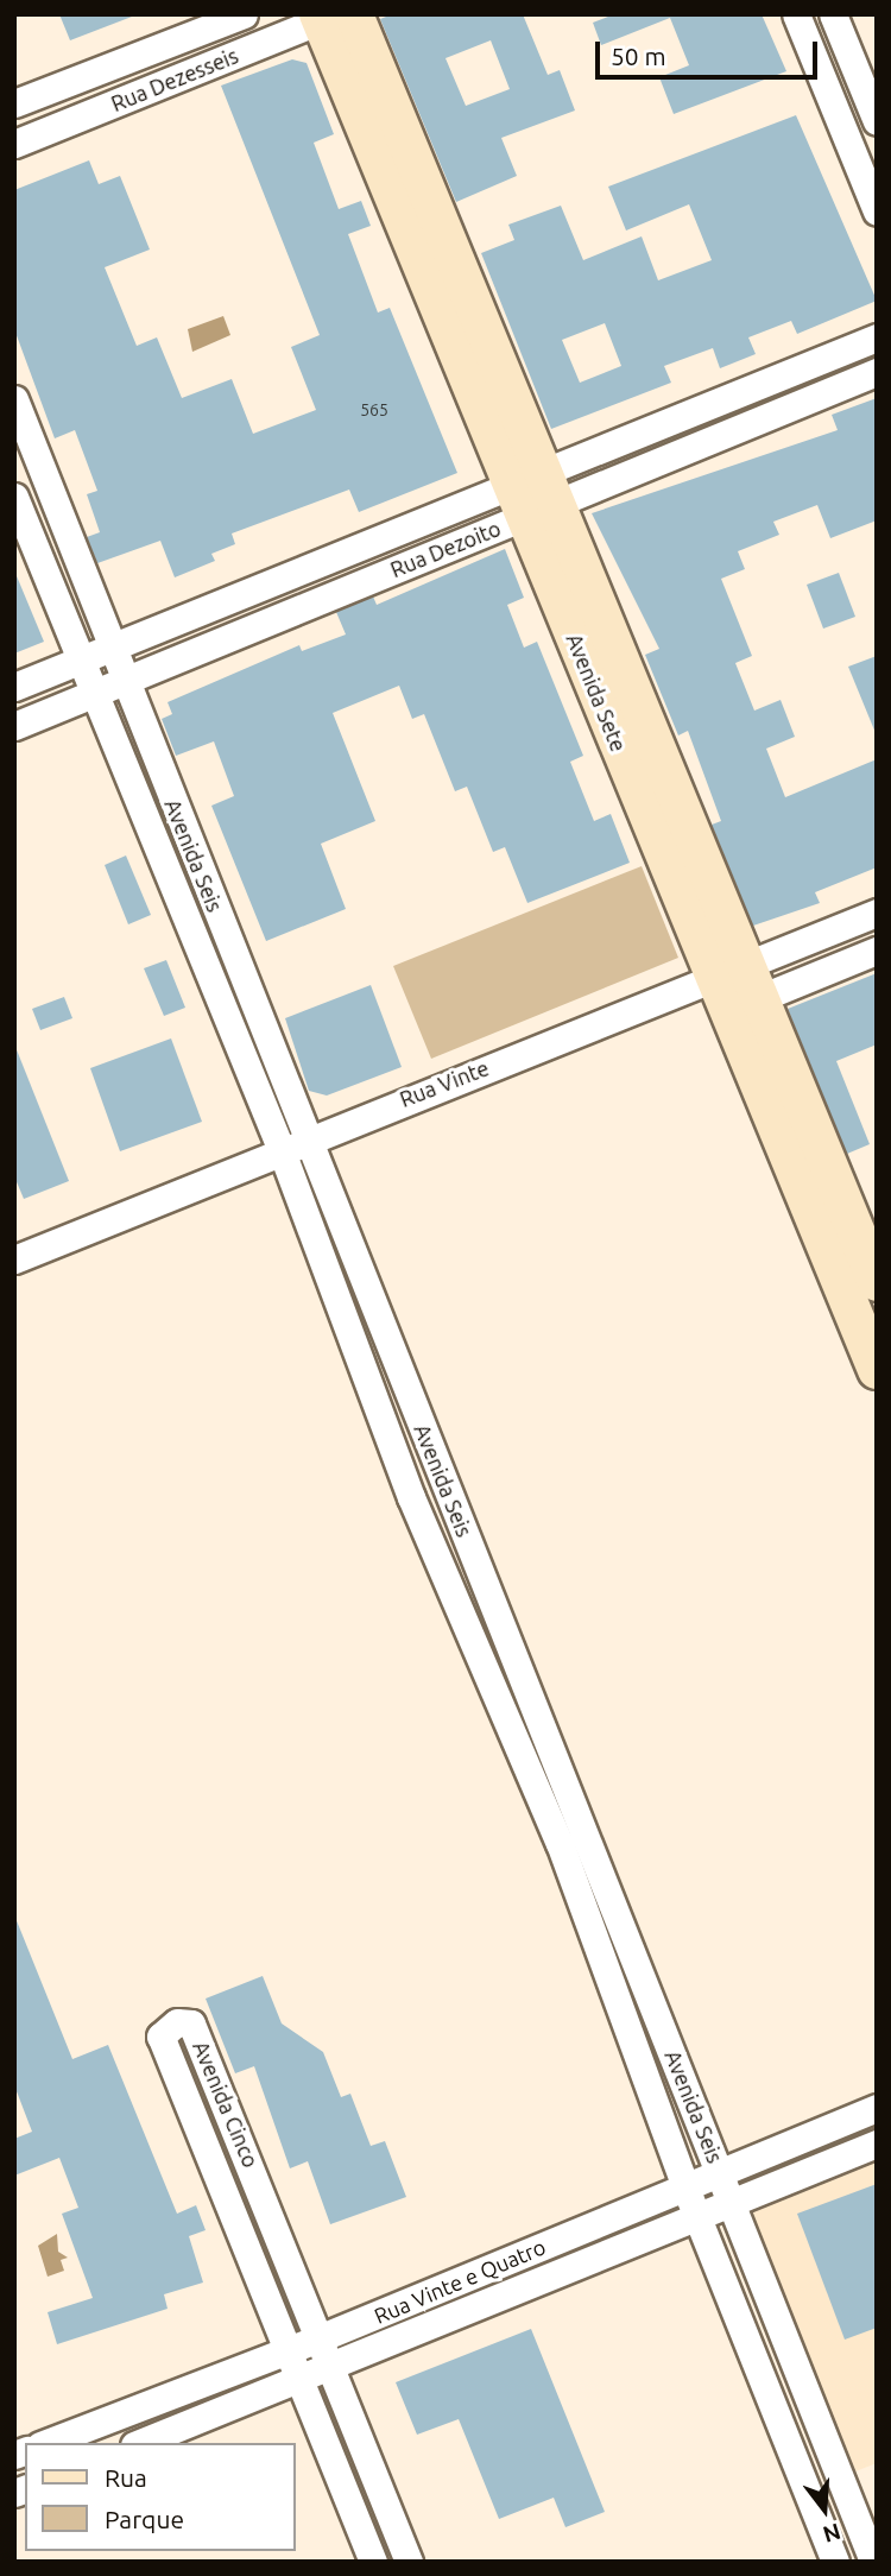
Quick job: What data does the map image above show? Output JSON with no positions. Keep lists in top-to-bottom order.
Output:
{
  "streets": {
    "street": [
      "Rua Dezesseis",
      "Rua Dezoito",
      "Avenida Sete",
      "Avenida Seis",
      "Rua Vinte",
      "Avenida Cinco",
      "Rua Vinte e Quatro"
    ]
  },
  "crossings": [
    ["Rua Dezesseis", "Avenida Sete"],
    ["Rua Dezoito", "Avenida Sete"],
    ["Rua Dezoito", "Avenida Seis"],
    ["Avenida Sete", "Rua Vinte"],
    ["Avenida Seis", "Rua Vinte"],
    ["Avenida Seis", "Rua Vinte e Quatro"],
    ["Avenida Cinco", "Rua Vinte e Quatro"]
  ],
  "house_numbers": ["565"],
  "legend": ["Rua", "Parque"],
  "scale_bar": "50 m",
  "north": "bottom"
}
